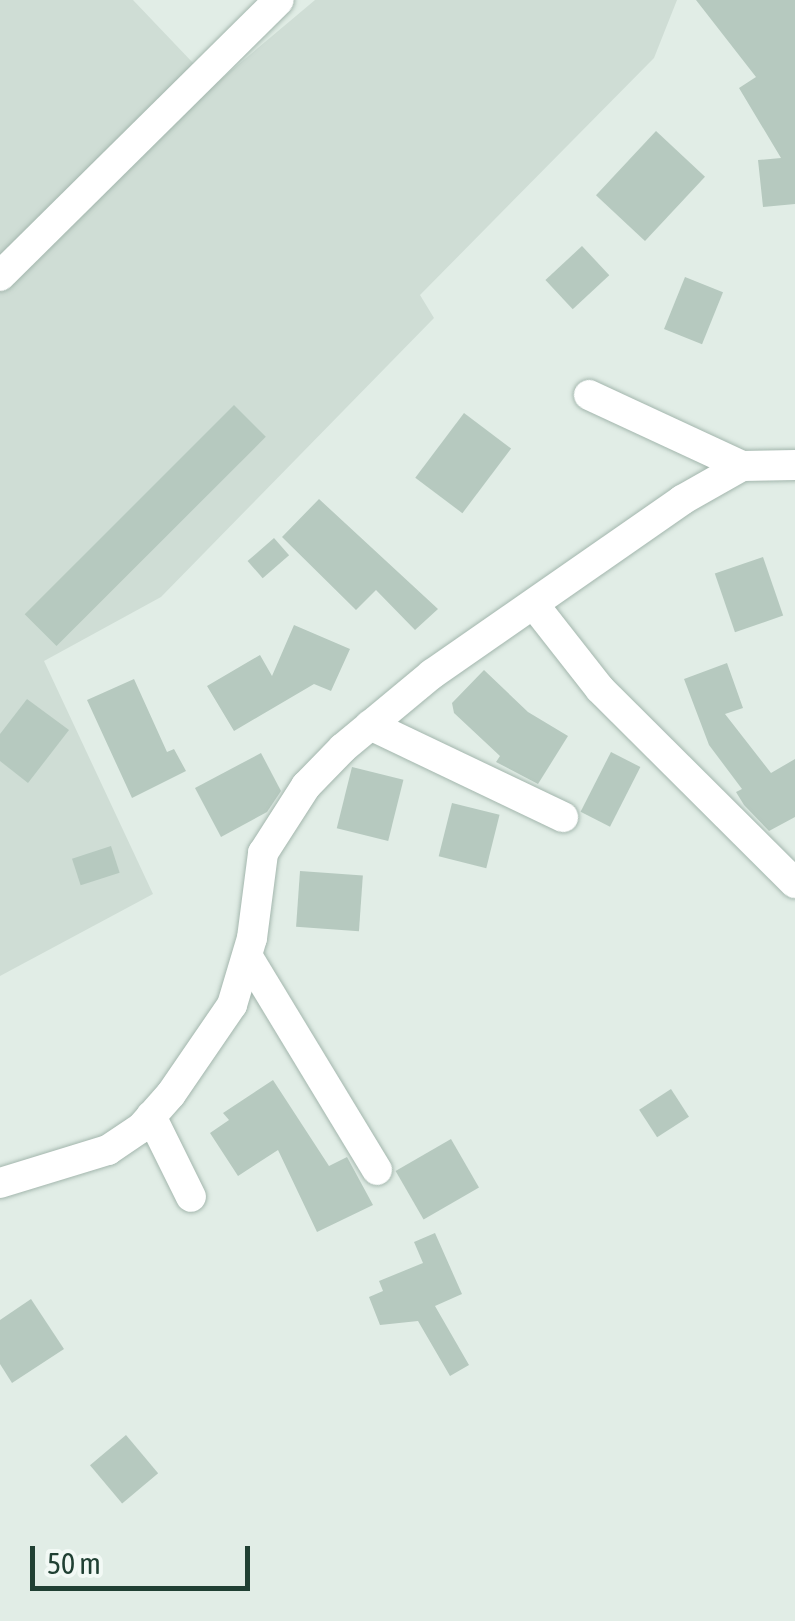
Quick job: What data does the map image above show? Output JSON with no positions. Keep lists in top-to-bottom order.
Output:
{
  "scale_bar": "50 m"
}
